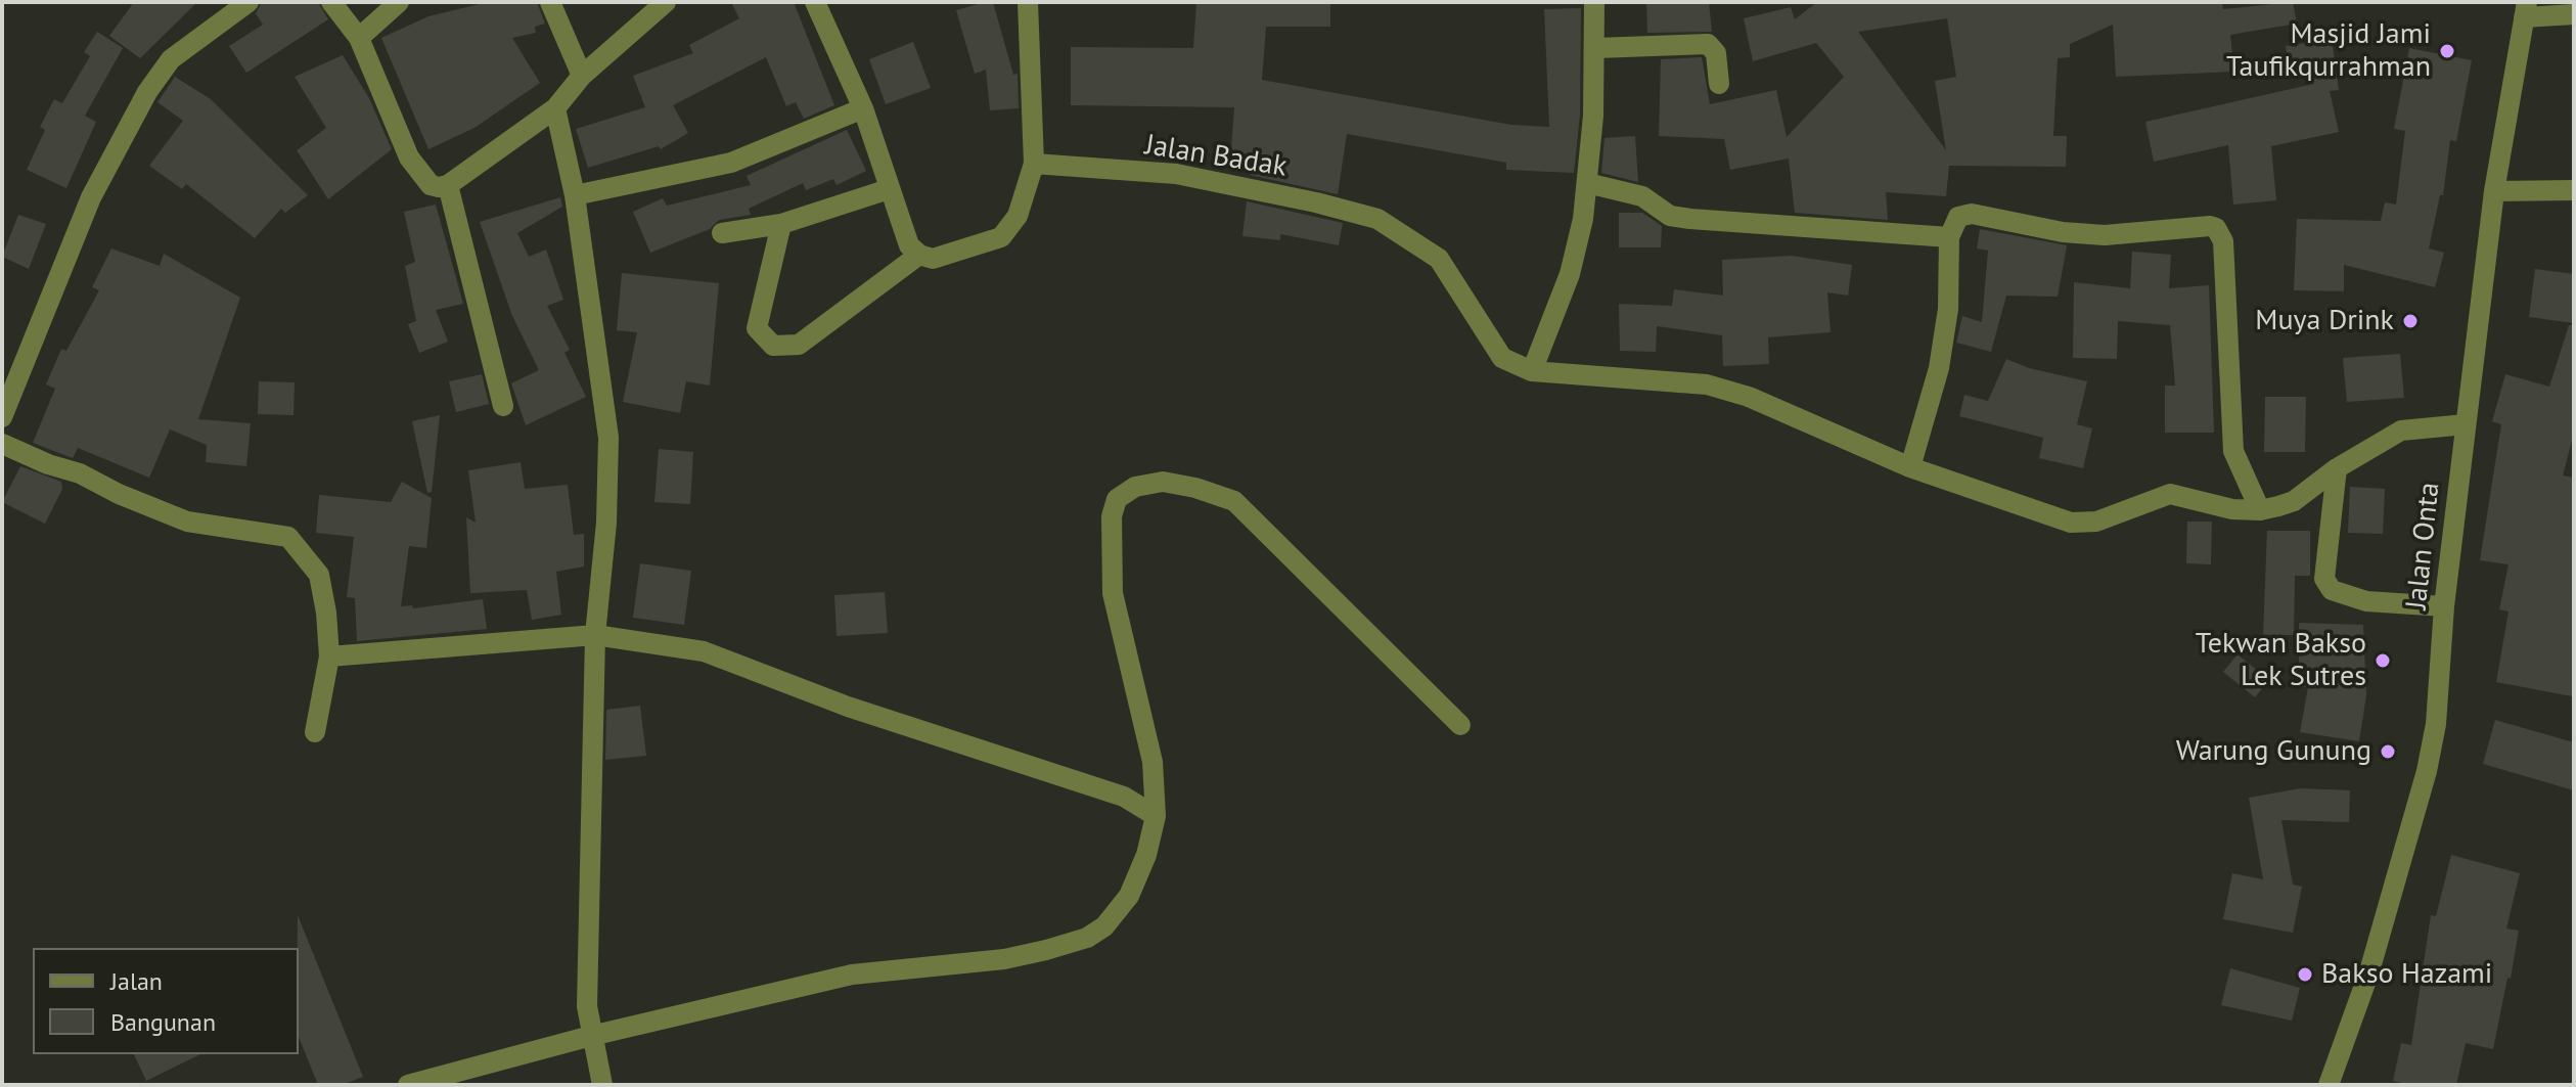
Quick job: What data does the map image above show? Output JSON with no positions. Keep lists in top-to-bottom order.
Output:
{
  "streets": {
    "street": ["Jalan Badak", "Jalan Onta"]
  },
  "places": [
    "Masjid Jami Taufikqurrahman",
    "Muya Drink",
    "Tekwan Bakso Lek Sutres",
    "Warung Gunung",
    "Bakso Hazami"
  ],
  "legend": ["Jalan", "Bangunan"]
}
